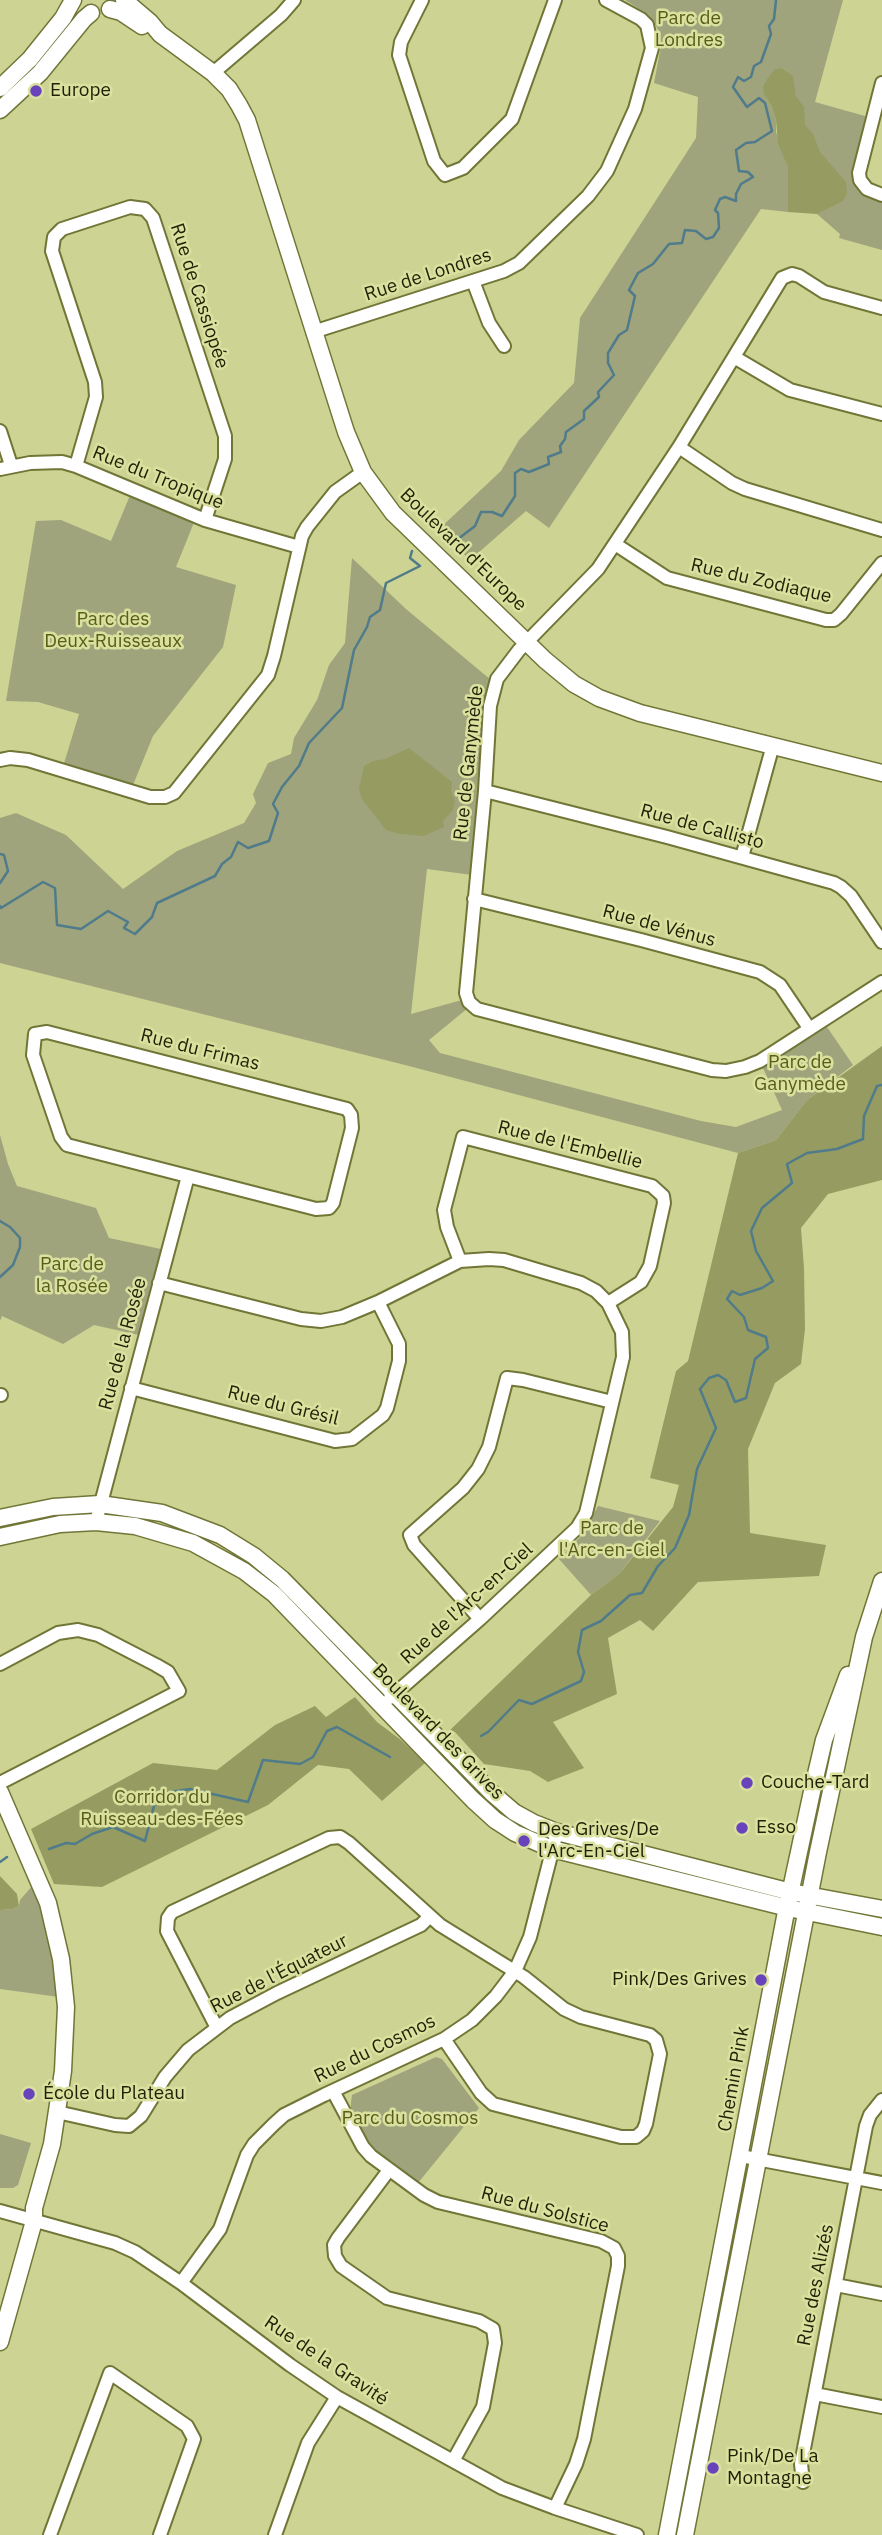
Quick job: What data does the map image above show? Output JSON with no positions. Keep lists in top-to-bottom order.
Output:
{
  "streets": {
    "street": [
      "Rue de Londres",
      "Rue de Cassiopée",
      "Rue du Tropique",
      "Boulevard d'Europe",
      "Rue du Zodiaque",
      "Rue de Ganymède",
      "Rue de Callisto",
      "Rue de Vénus",
      "Rue du Frimas",
      "Rue de l'Embellie",
      "Rue de la Rosée",
      "Rue du Grésil",
      "Rue de l'Arc-en-Ciel",
      "Boulevard des Grives",
      "Rue de l'Équateur",
      "Rue du Cosmos",
      "Chemin Pink",
      "Rue du Solstice",
      "Rue des Alizés",
      "Rue de la Gravité"
    ]
  },
  "crossings": [
    ["Rue de Londres", "Boulevard d'Europe"],
    ["Rue de Cassiopée", "Rue du Tropique"],
    ["Boulevard d'Europe", "Rue de Ganymède"],
    ["Rue du Zodiaque", "Rue de Ganymède"],
    ["Rue de Ganymède", "Rue de Callisto"],
    ["Rue de Ganymède", "Rue de Vénus"],
    ["Rue du Frimas", "Rue de la Rosée"],
    ["Rue de l'Embellie", "Rue de l'Arc-en-Ciel"],
    ["Rue de la Rosée", "Rue du Grésil"],
    ["Rue de la Rosée", "Rue de l'Arc-en-Ciel"],
    ["Rue de la Rosée", "Boulevard des Grives"],
    ["Rue du Grésil", "Rue de l'Arc-en-Ciel"],
    ["Rue de l'Arc-en-Ciel", "Boulevard des Grives"],
    ["Boulevard des Grives", "Rue du Cosmos"],
    ["Boulevard des Grives", "Chemin Pink"],
    ["Rue du Cosmos", "Rue du Solstice"],
    ["Rue du Cosmos", "Rue de la Gravité"],
    ["Rue du Solstice", "Rue de la Gravité"]
  ],
  "parks": [
    "Parc de Londres",
    "Parc des Deux-Ruisseaux",
    "Parc de Ganymède",
    "Parc de la Rosée",
    "Parc de l'Arc-en-Ciel",
    "Corridor du Ruisseau-des-Fées",
    "Parc du Cosmos"
  ],
  "places": [
    "Europe",
    "Couche-Tard",
    "Esso",
    "Des Grives/De l'Arc-En-Ciel",
    "Pink/Des Grives",
    "École du Plateau",
    "Pink/De La Montagne"
  ]
}
